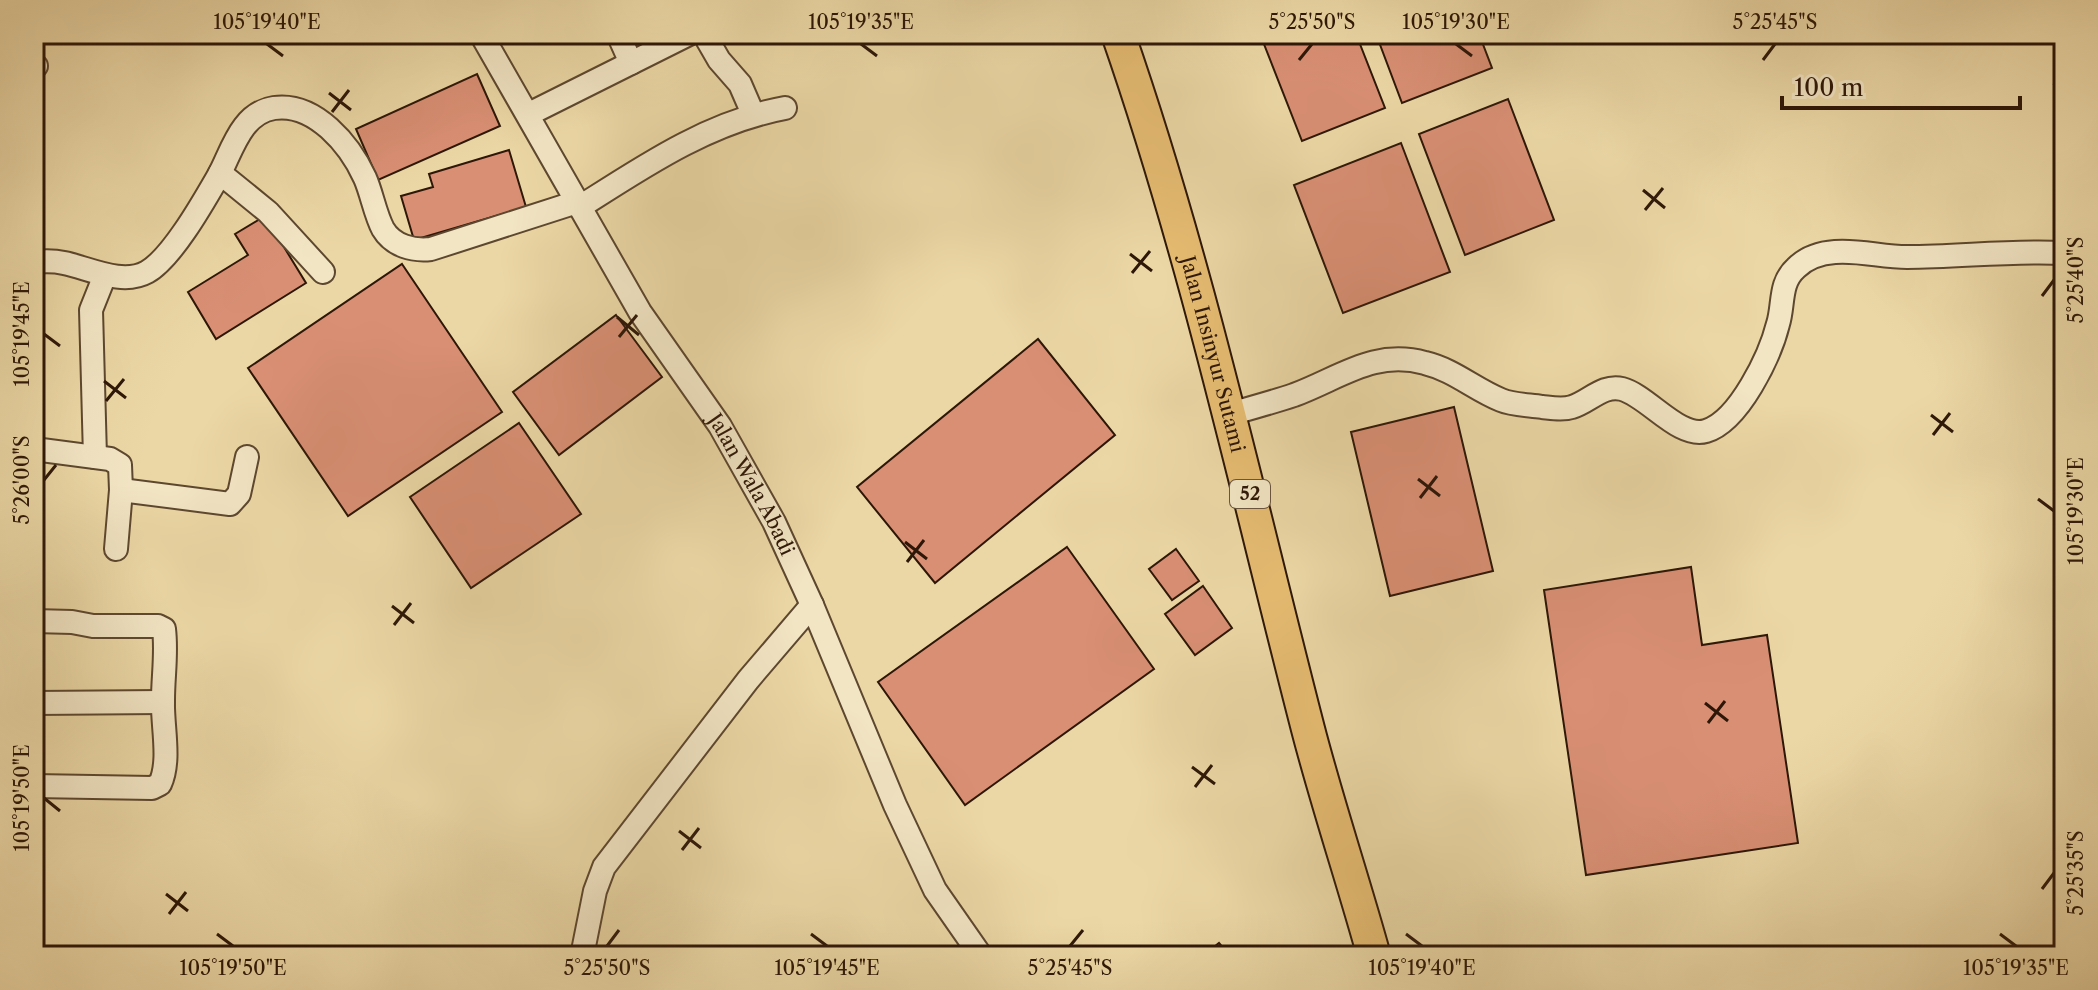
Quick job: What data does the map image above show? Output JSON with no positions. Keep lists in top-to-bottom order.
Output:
{
  "streets": {
    "highway": ["Jalan Insinyur Sutami", "52"],
    "street": ["Jalan Wala Abadi"]
  },
  "scale_bar": "100 m",
  "coordinates": [
    "105°19'40\"E",
    "105°19'35\"E",
    "5°25'50\"S",
    "105°19'30\"E",
    "5°25'45\"S",
    "5°25'40\"S",
    "105°19'45\"E",
    "5°26'00\"S",
    "105°19'50\"E",
    "5°25'35\"S"
  ]
}
